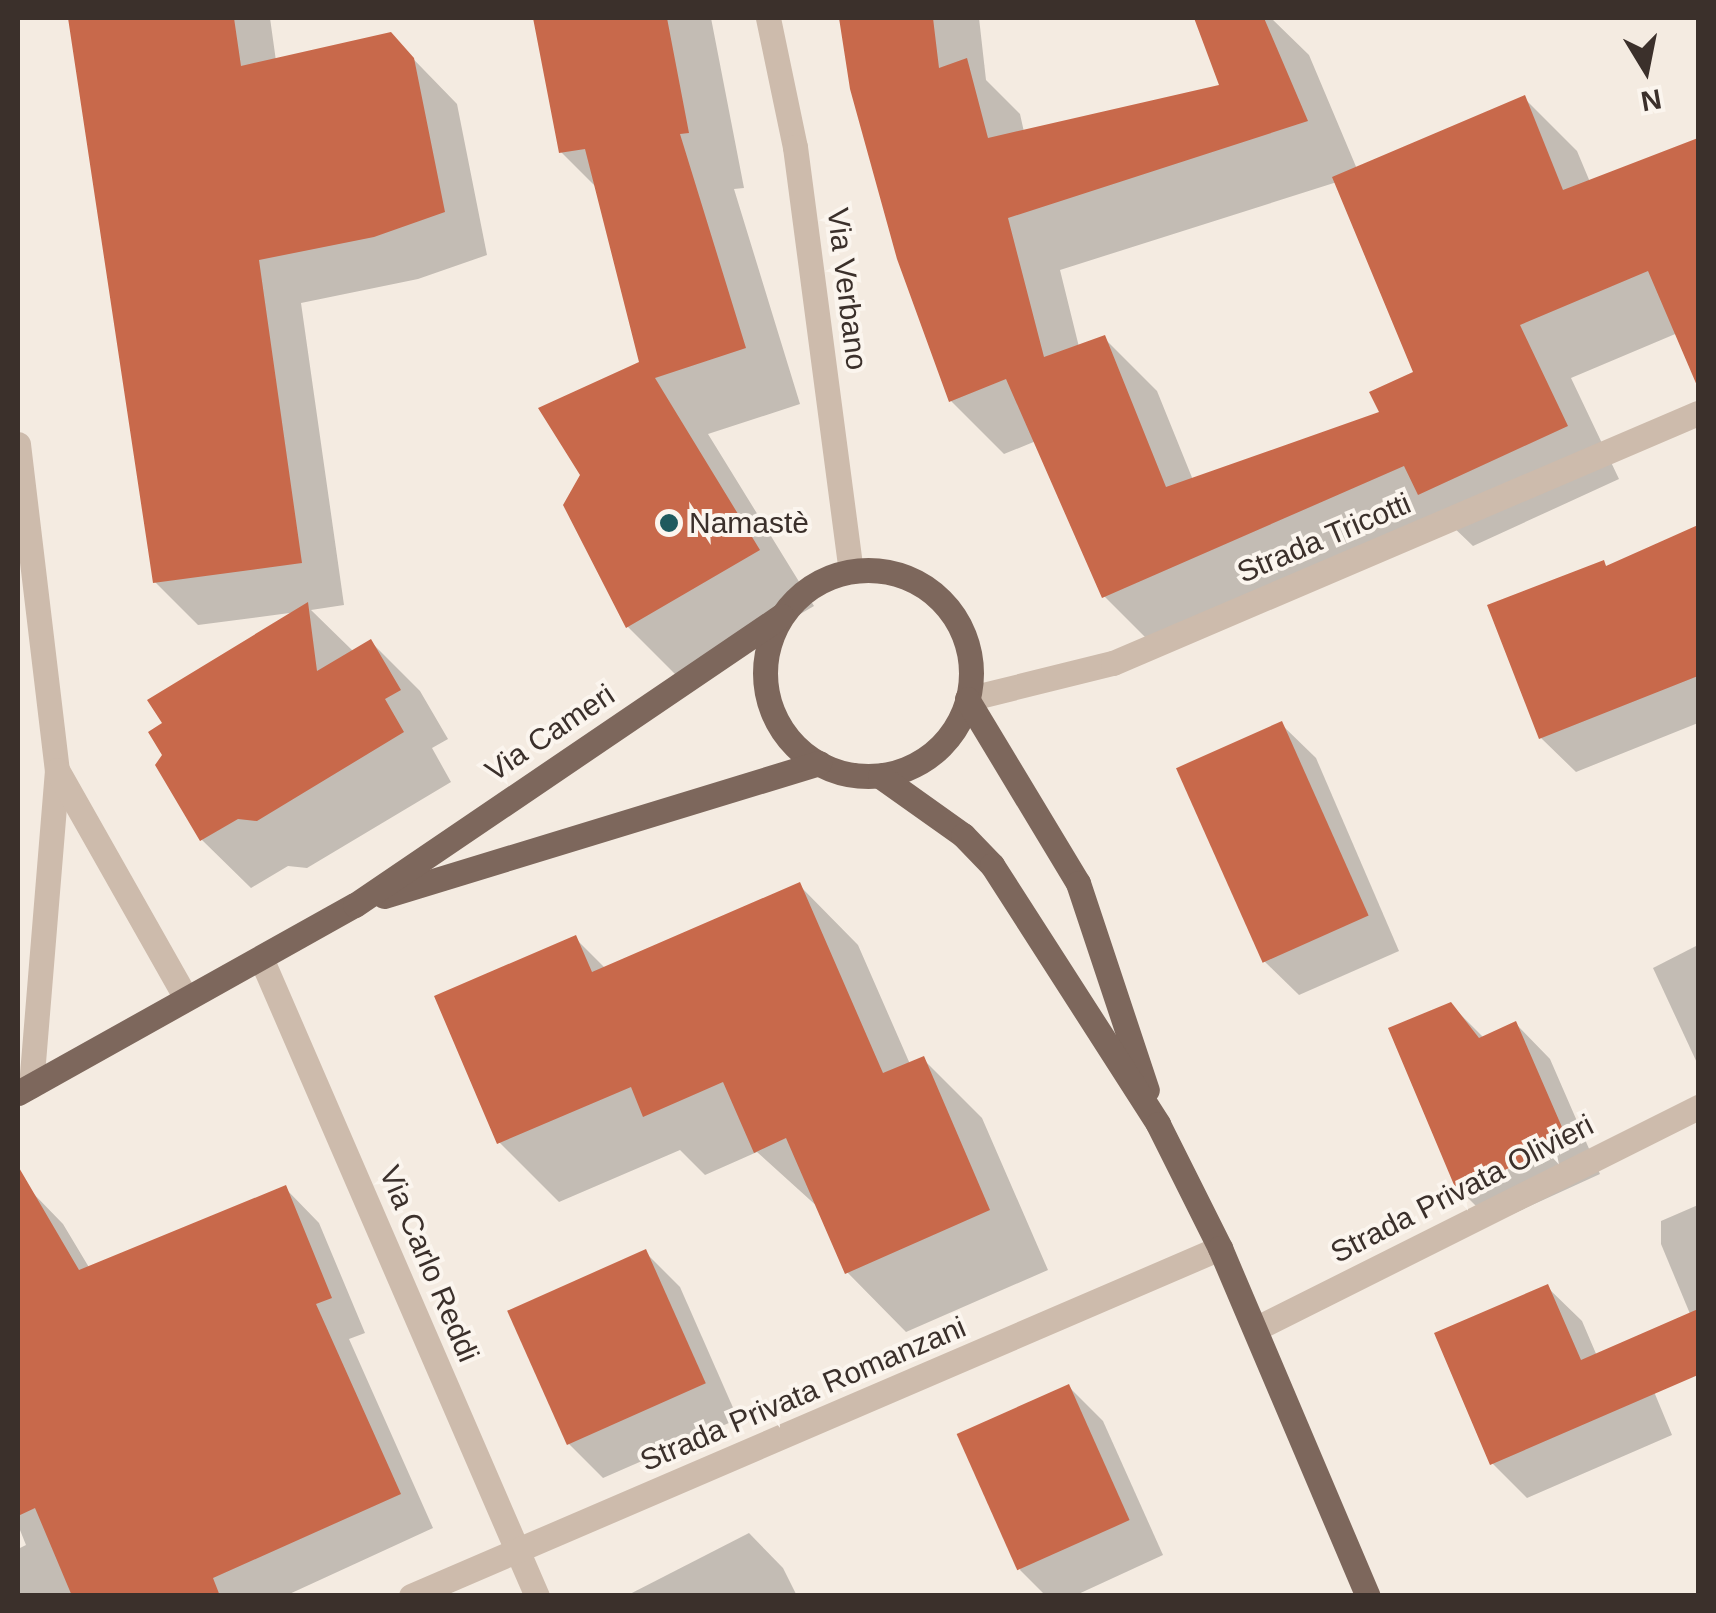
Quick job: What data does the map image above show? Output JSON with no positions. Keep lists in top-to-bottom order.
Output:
{
  "streets": {
    "main road": ["Via Cameri"],
    "street": [
      "Via Verbano",
      "Strada Tricotti",
      "Strada Privata Olivieri",
      "Via Carlo Reddi",
      "Strada Privata Romanzani"
    ]
  },
  "crossings": [
    ["Via Verbano", "Strada Tricotti"],
    ["Via Verbano", "Via Cameri"],
    ["Strada Tricotti", "Via Cameri"],
    ["Via Cameri", "Via Carlo Reddi"],
    ["Via Carlo Reddi", "Strada Privata Romanzani"]
  ],
  "places": ["Namastè"],
  "north": "bottom"
}
